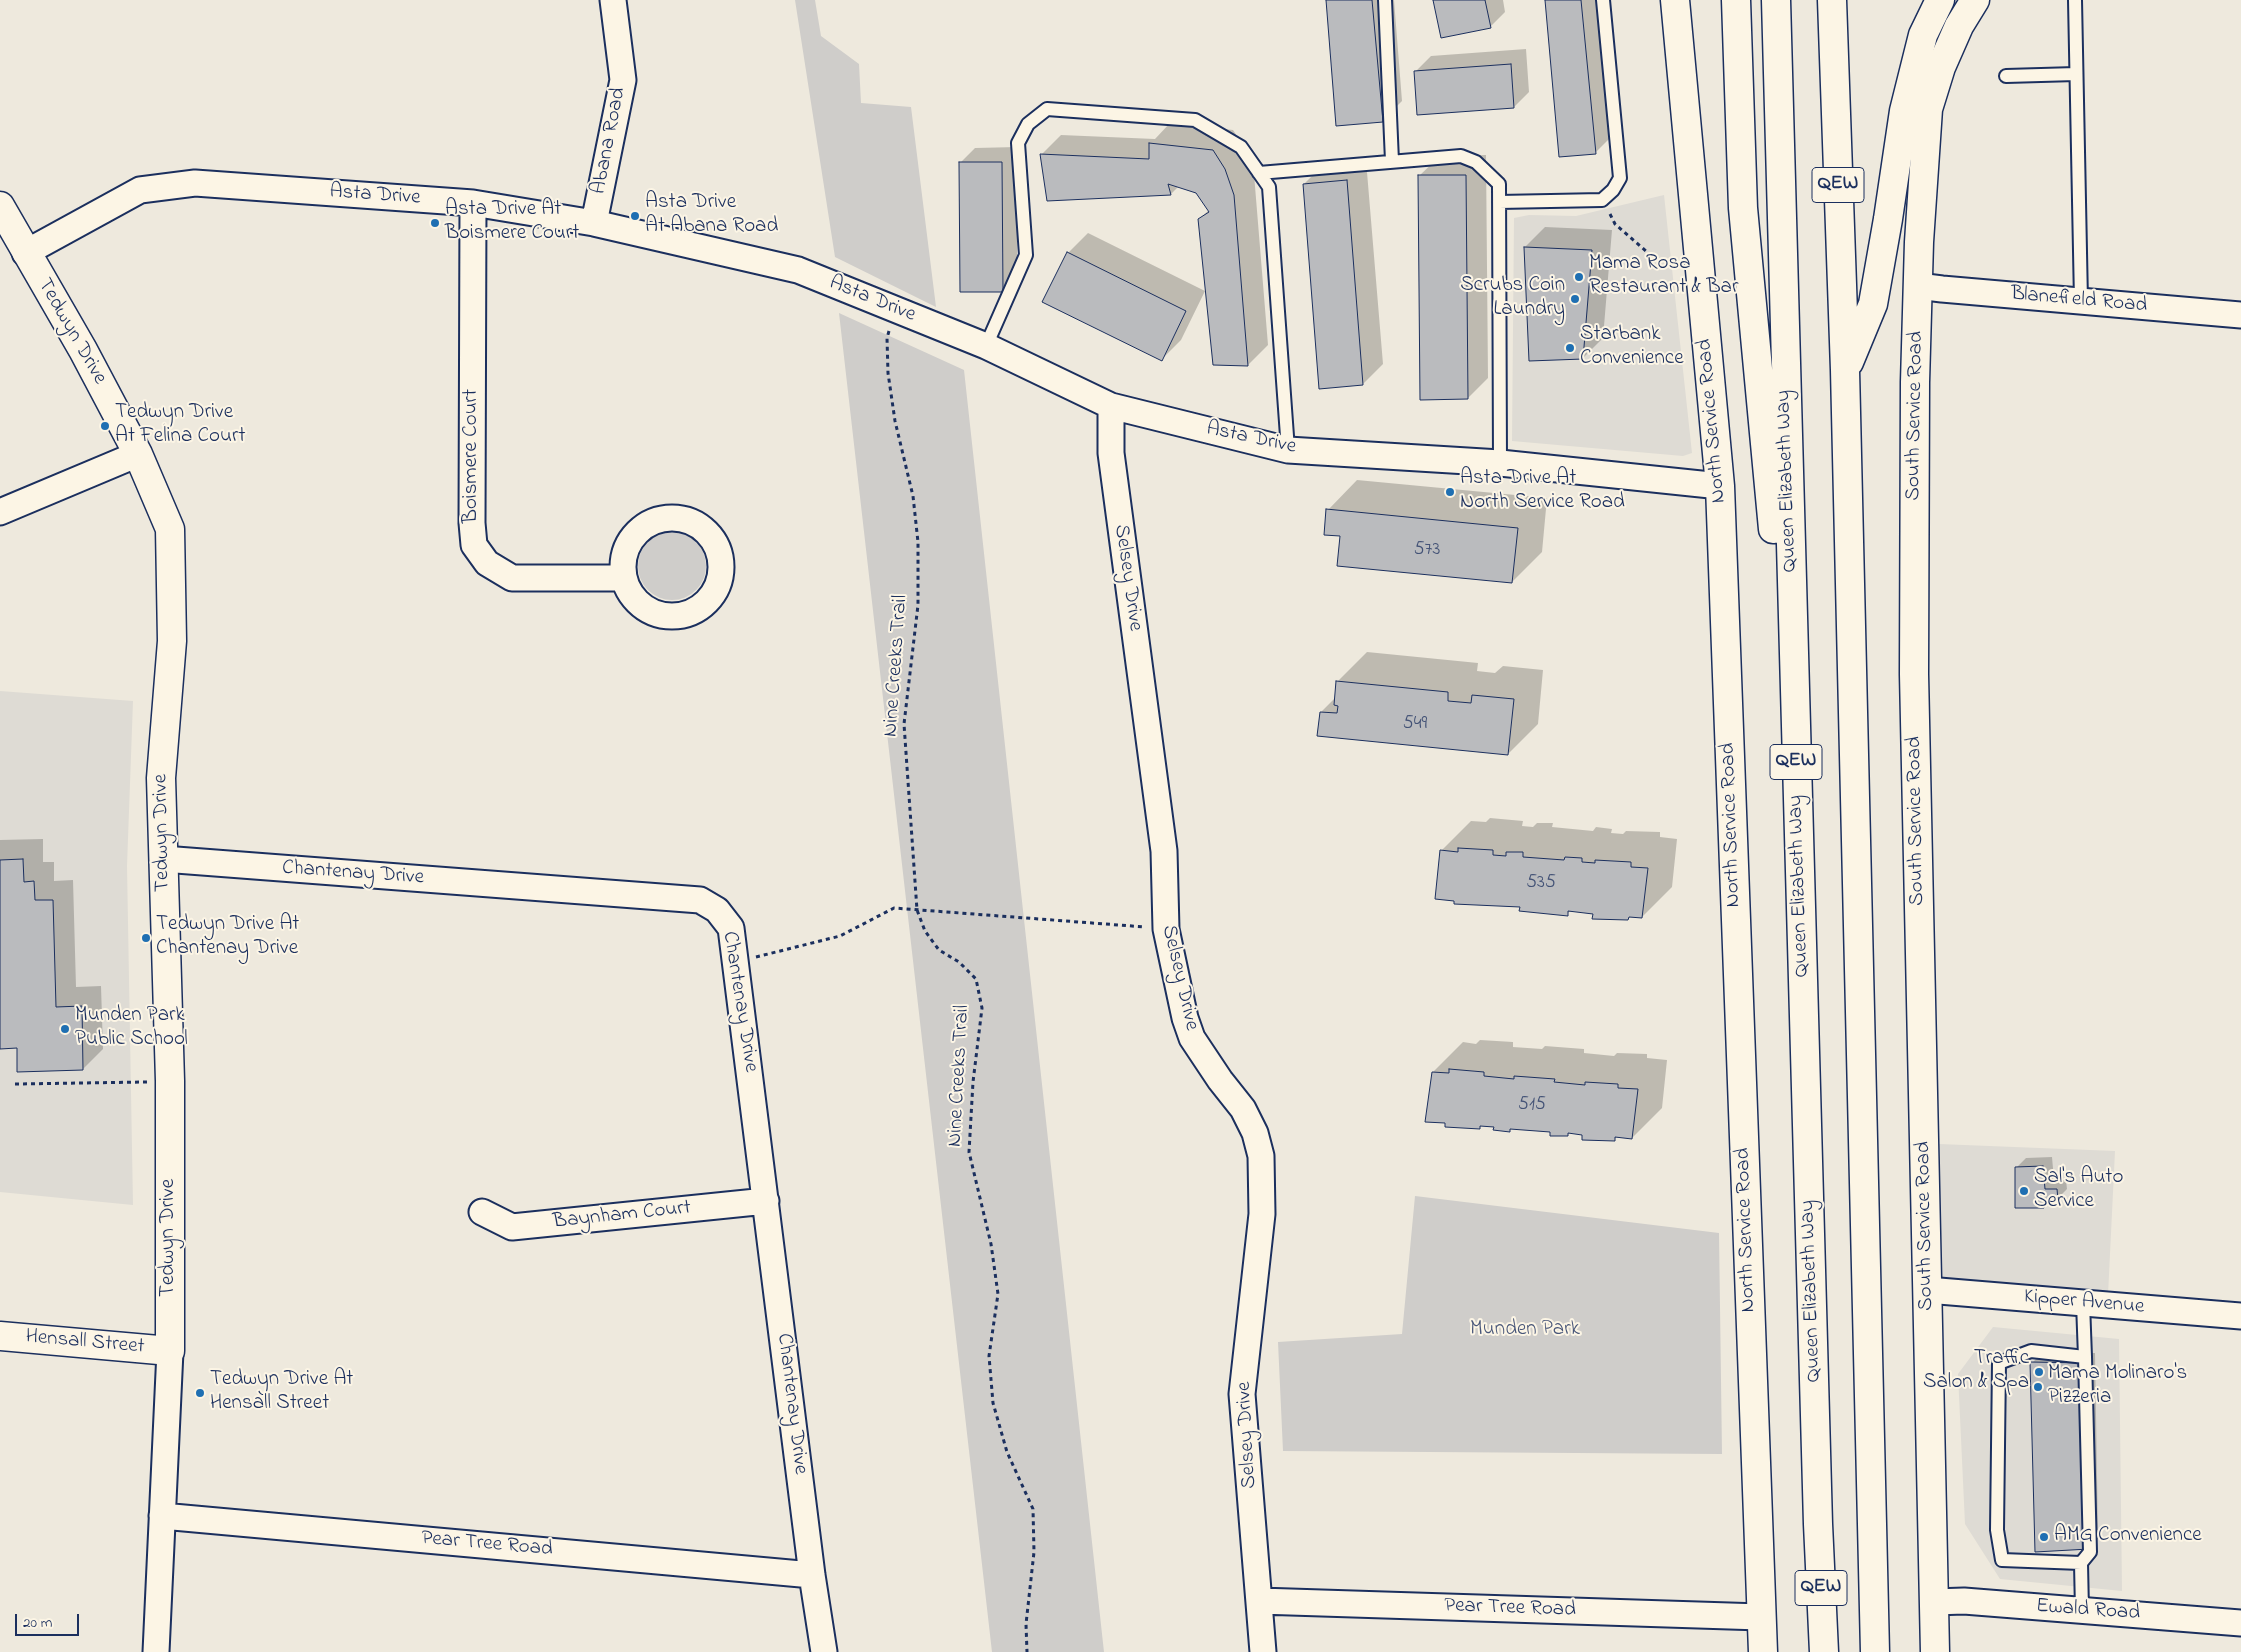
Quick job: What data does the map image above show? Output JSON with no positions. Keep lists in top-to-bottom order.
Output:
{
  "streets": {
    "main road": [
      "QEW",
      "Tedwyn Drive",
      "South Service Road",
      "North Service Road",
      "Queen Elizabeth Way",
      "Hensall Street"
    ],
    "street": [
      "Abana Road",
      "Asta Drive",
      "Blanefield Road",
      "Boismere Court",
      "Selsey Drive",
      "Chantenay Drive",
      "Baynham Court",
      "Kipper Avenue",
      "Pear Tree Road",
      "Ewald Road"
    ],
    "path": ["Nine Creeks Trail"]
  },
  "crossings": [
    ["Abana Road", "Asta Drive"],
    ["Asta Drive", "Tedwyn Drive"],
    ["Asta Drive", "North Service Road"],
    ["Asta Drive", "Boismere Court"],
    ["Asta Drive", "Selsey Drive"],
    ["Asta Drive", "Nine Creeks Trail"],
    ["Blanefield Road", "South Service Road"],
    ["Tedwyn Drive", "Chantenay Drive"],
    ["Tedwyn Drive", "Hensall Street"],
    ["Tedwyn Drive", "Pear Tree Road"],
    ["South Service Road", "Kipper Avenue"],
    ["South Service Road", "Ewald Road"],
    ["North Service Road", "Pear Tree Road"],
    ["Selsey Drive", "Pear Tree Road"],
    ["Chantenay Drive", "Baynham Court"],
    ["Chantenay Drive", "Pear Tree Road"]
  ],
  "parks": ["Munden Park"],
  "places": [
    "Asta Drive At Abana Road",
    "Asta Drive At Boismere Court",
    "Mama Rosa Restaurant & Bar",
    "Scrubs Coin Laundry",
    "Starbank Convenience",
    "Tedwyn Drive At Felina Court",
    "Asta Drive At North Service Road",
    "Tedwyn Drive At Chantenay Drive",
    "Munden Park Public School",
    "Sal's Auto Service",
    "Traffic Salon & Spa",
    "Mama Molinaro's Pizzeria",
    "Tedwyn Drive At Hensall Street",
    "AMG Convenience"
  ],
  "house_numbers": [
    "573",
    "549",
    "535",
    "515"
  ],
  "scale_bar": "20 m"
}
